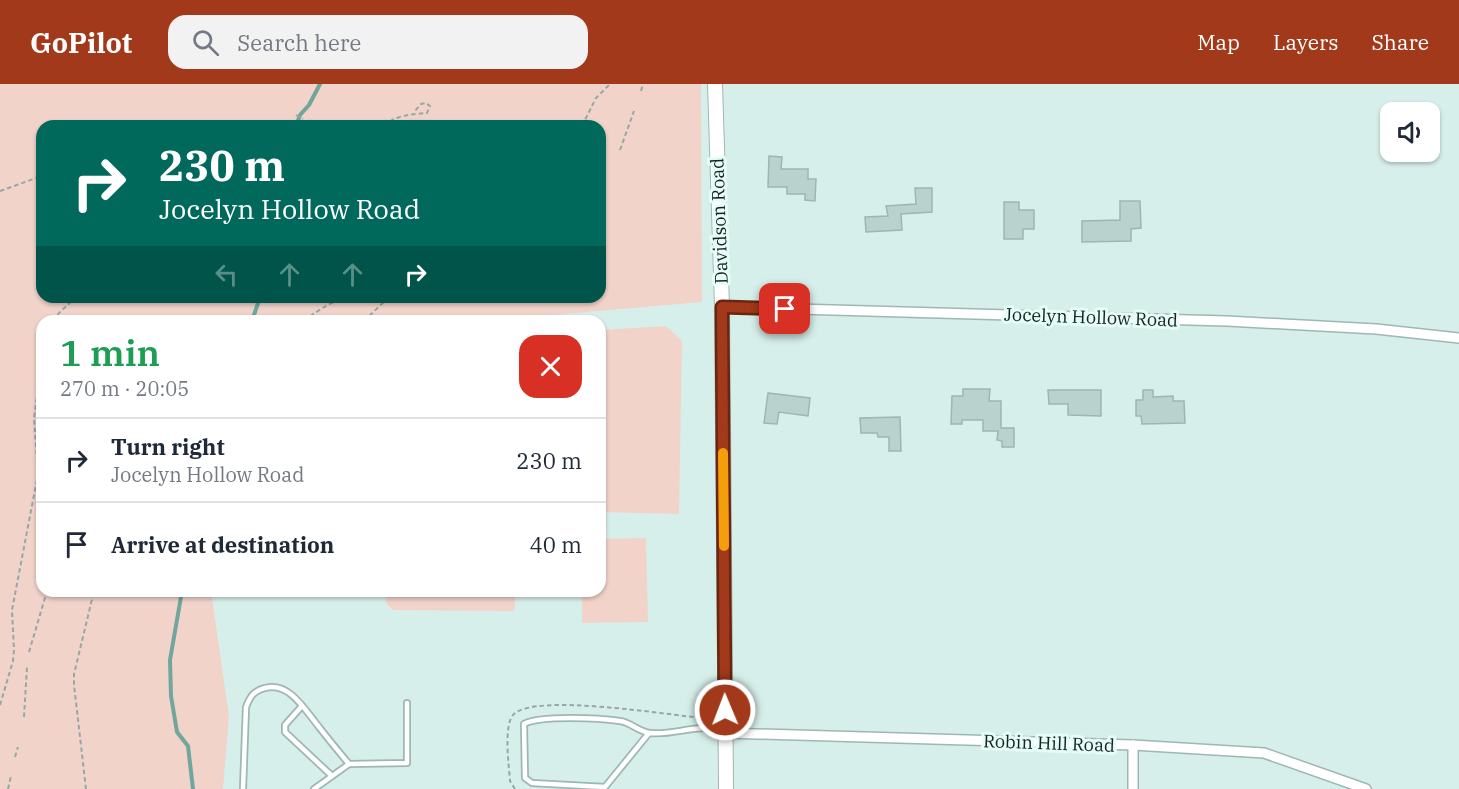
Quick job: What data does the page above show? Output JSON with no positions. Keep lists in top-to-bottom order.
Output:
{
  "streets": {
    "street": ["Davidson Road", "Jocelyn Hollow Road", "Robin Hill Road"]
  },
  "crossings": [
    ["Davidson Road", "Jocelyn Hollow Road"],
    ["Davidson Road", "Robin Hill Road"]
  ],
  "page": {
    "header": "GoPilot",
    "search": "Search here",
    "nav": ["Map", "Layers", "Share"],
    "turn": ["230 m", "Jocelyn Hollow Road"],
    "heading": ["1 min", "270 m · 20:05"],
    "list": [
      {
        "name": "Turn right",
        "note": "Jocelyn Hollow Road",
        "value": "230 m"
      },
      {
        "name": "Arrive at destination",
        "value": "40 m"
      }
    ]
  }
}
